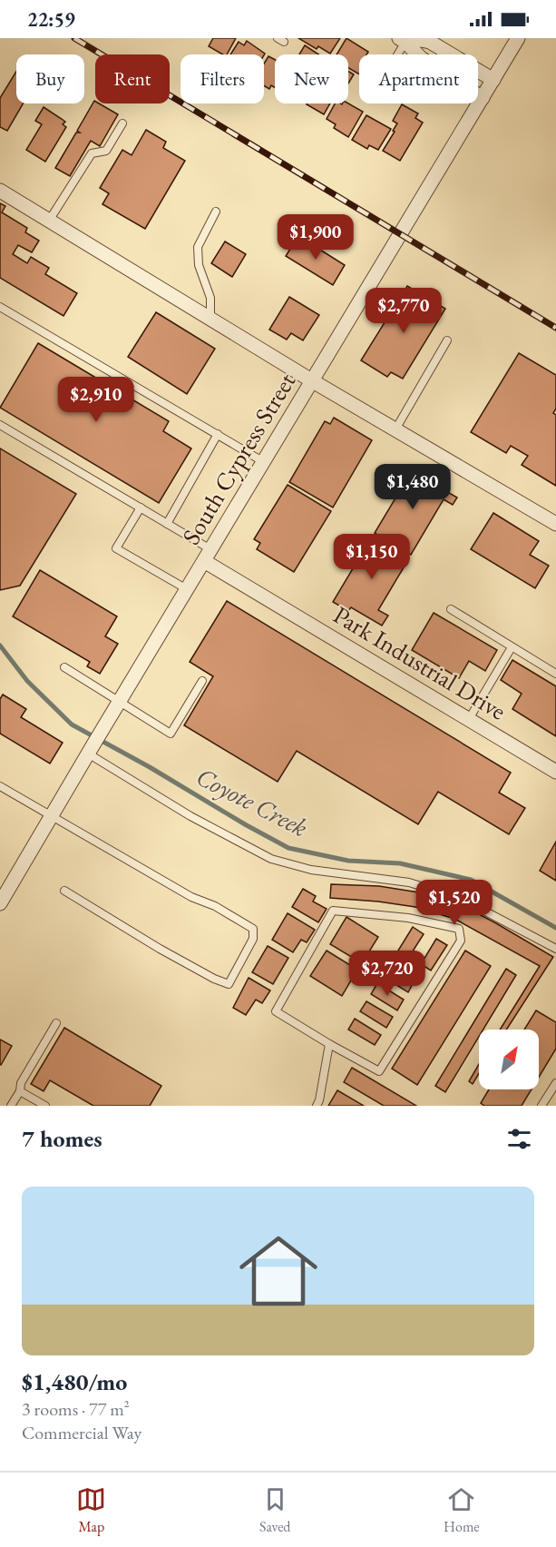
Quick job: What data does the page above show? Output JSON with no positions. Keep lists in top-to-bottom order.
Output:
{
  "streets": {
    "street": ["South Cypress Street", "Park Industrial Drive"]
  },
  "crossings": [
    ["South Cypress Street", "Park Industrial Drive"]
  ],
  "water": ["Coyote Creek"],
  "north": "top right",
  "page": {
    "status": "22:59",
    "chip": [
      "Buy",
      "Rent",
      "Filters",
      "New",
      "Apartment"
    ],
    "price": [
      "$1,900",
      "$2,770",
      "$2,910",
      "$1,480",
      "$1,150",
      "$1,520",
      "$2,720"
    ],
    "heading": "7 homes",
    "list": [
      {
        "name": "$1,480/mo",
        "note": "3 rooms · 77 m² · Commercial Way"
      }
    ],
    "tabs": ["Map", "Saved", "Home"]
  }
}
